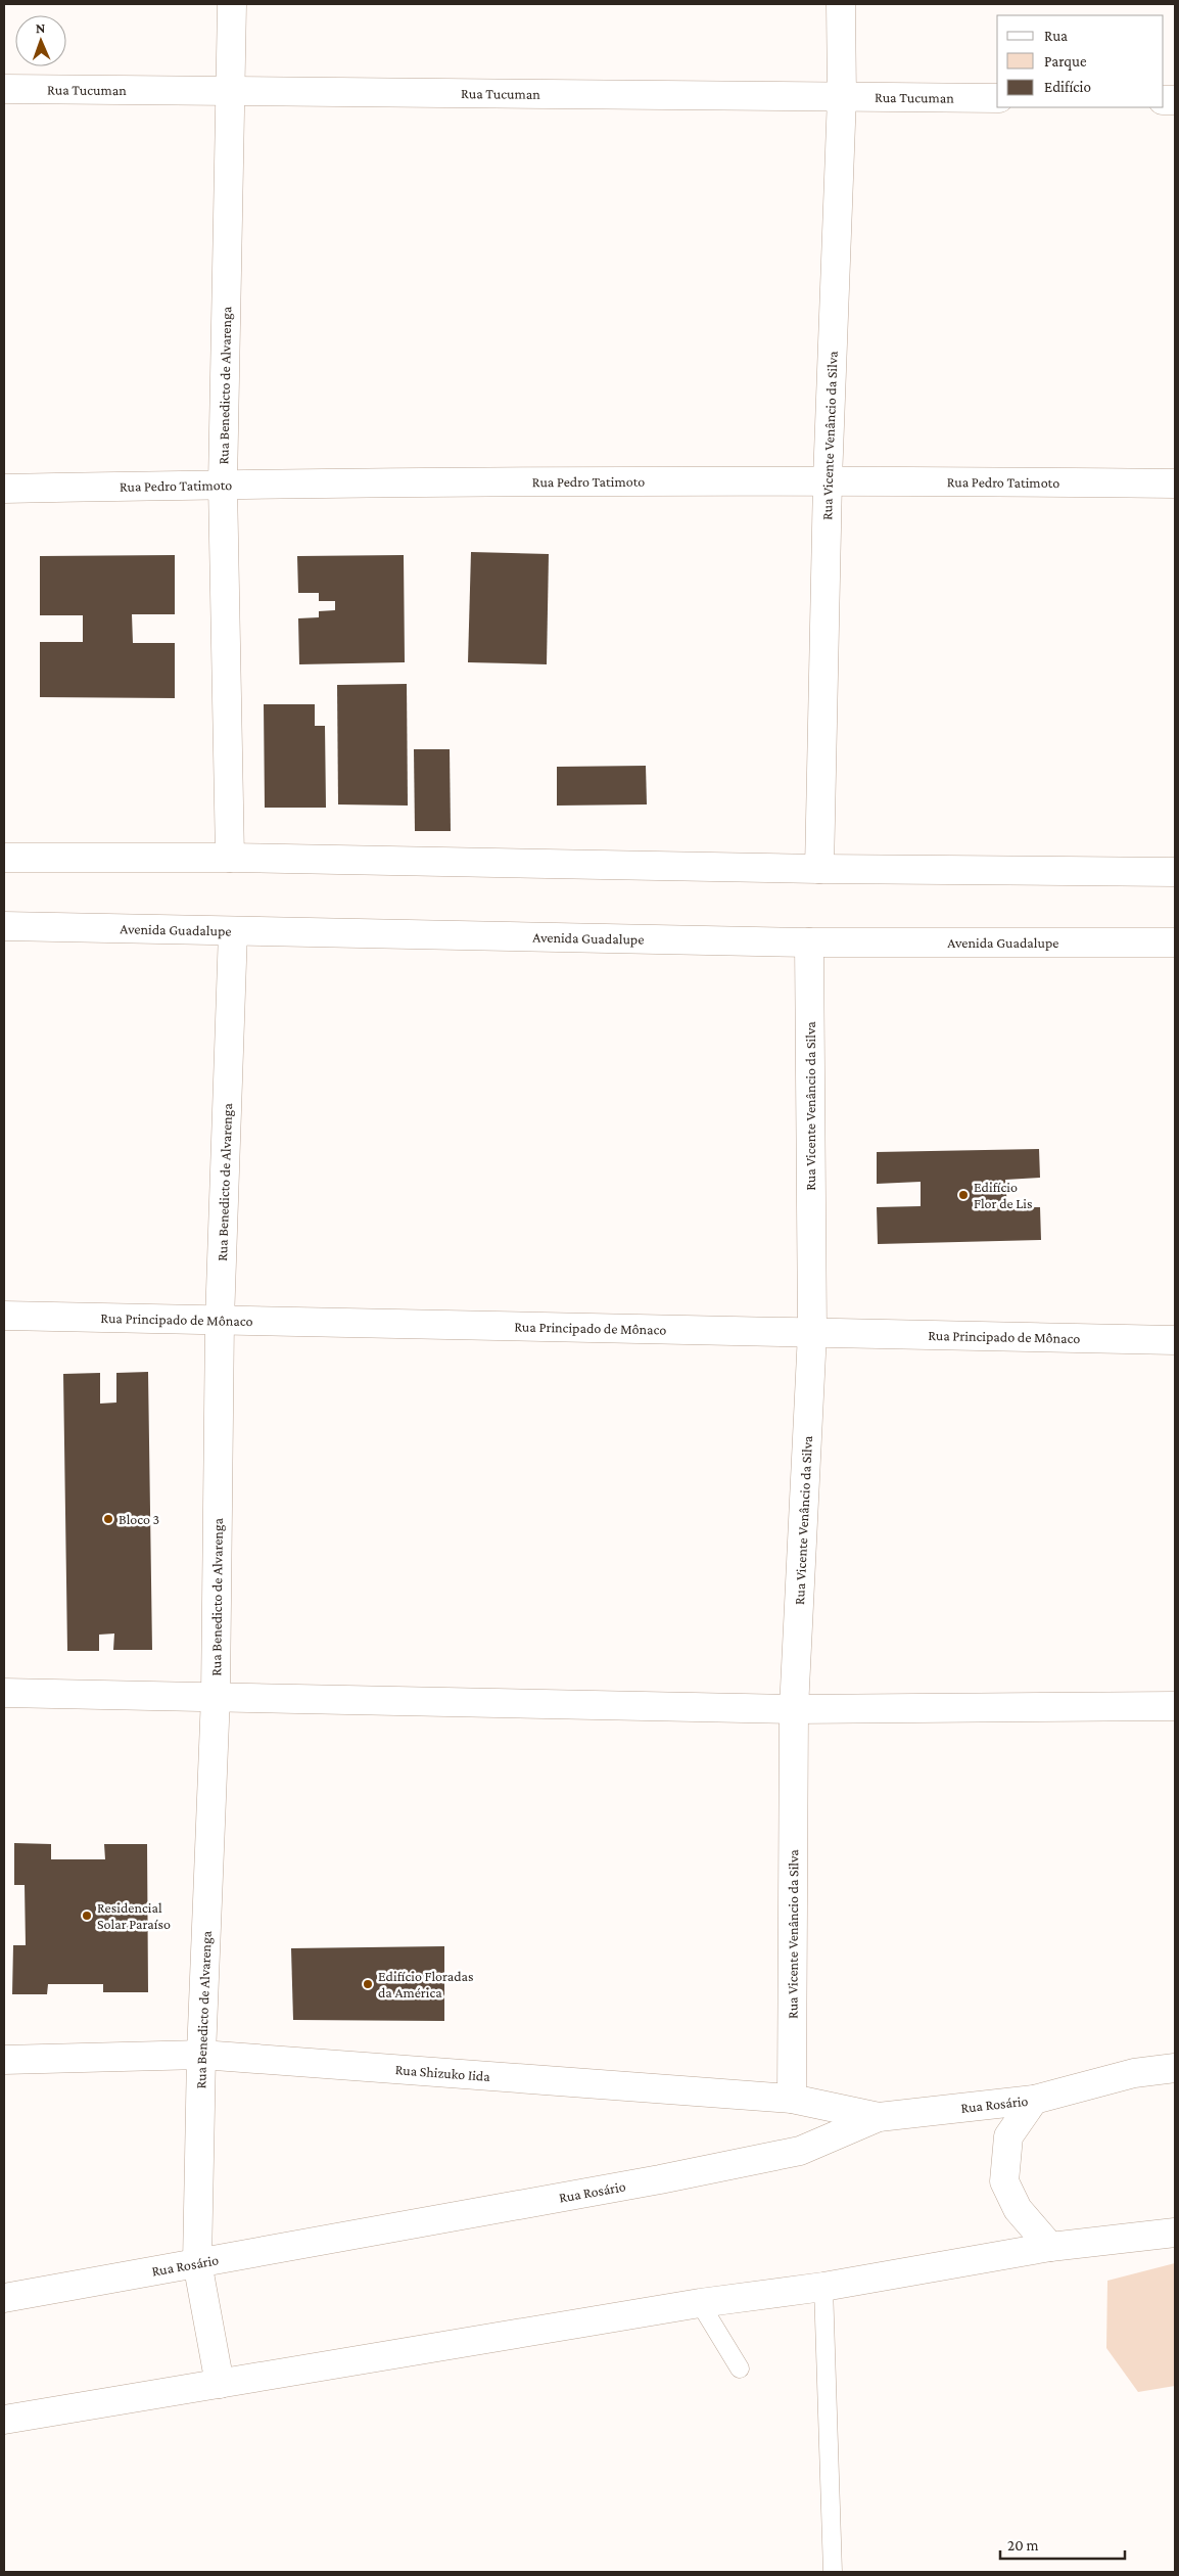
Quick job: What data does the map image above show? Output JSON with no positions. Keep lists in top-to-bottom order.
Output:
{
  "streets": {
    "street": [
      "Rua Tucuman",
      "Rua Benedicto de Alvarenga",
      "Rua Vicente Venâncio da Silva",
      "Rua Pedro Tatimoto",
      "Avenida Guadalupe",
      "Rua Principado de Mônaco",
      "Rua Shizuko Iida",
      "Rua Rosário"
    ]
  },
  "crossings": [
    ["Rua Tucuman", "Rua Benedicto de Alvarenga"],
    ["Rua Tucuman", "Rua Vicente Venâncio da Silva"],
    ["Rua Benedicto de Alvarenga", "Rua Pedro Tatimoto"],
    ["Rua Benedicto de Alvarenga", "Avenida Guadalupe"],
    ["Rua Benedicto de Alvarenga", "Rua Principado de Mônaco"],
    ["Rua Benedicto de Alvarenga", "Rua Shizuko Iida"],
    ["Rua Benedicto de Alvarenga", "Rua Rosário"],
    ["Rua Vicente Venâncio da Silva", "Rua Pedro Tatimoto"],
    ["Rua Vicente Venâncio da Silva", "Avenida Guadalupe"],
    ["Rua Vicente Venâncio da Silva", "Rua Principado de Mônaco"],
    ["Rua Vicente Venâncio da Silva", "Rua Shizuko Iida"],
    ["Rua Shizuko Iida", "Rua Rosário"]
  ],
  "places": [
    "Edifício Flor de Lis",
    "Bloco 3",
    "Residencial Solar Paraíso",
    "Edifício Floradas da América"
  ],
  "legend": ["Rua", "Parque", "Edifício"],
  "scale_bar": "20 m",
  "north": "top"
}
